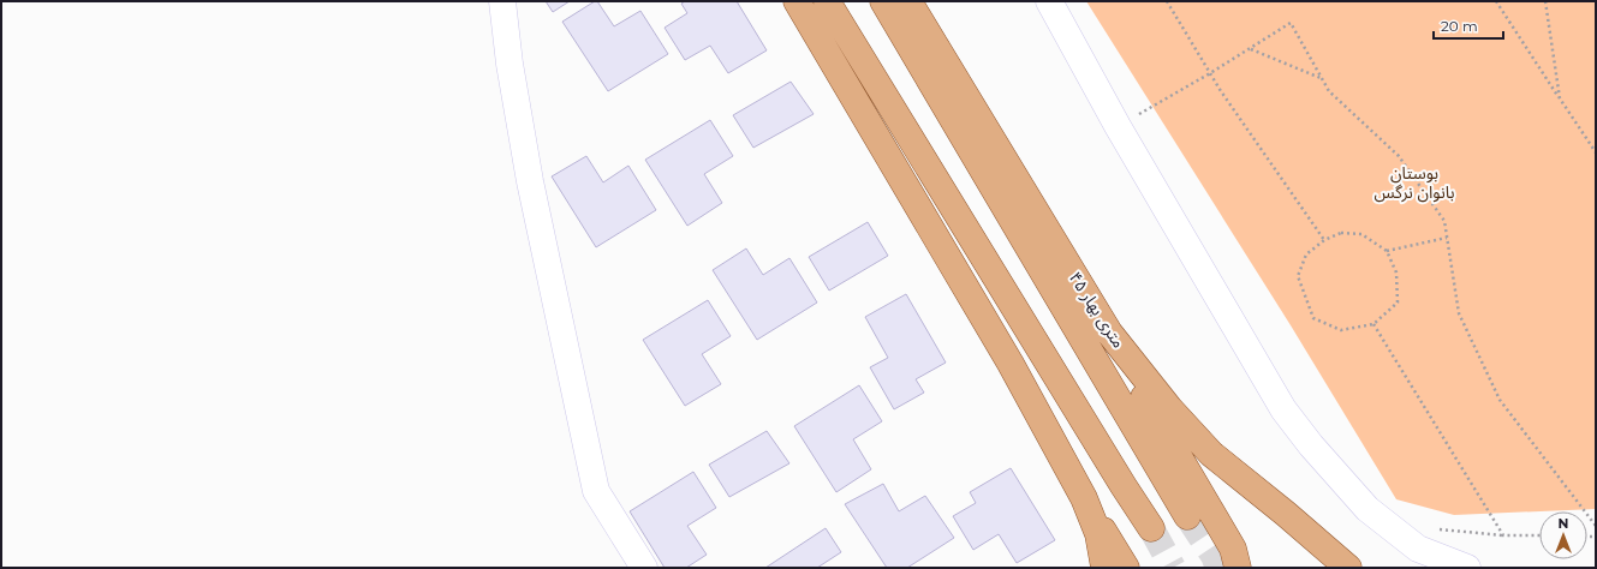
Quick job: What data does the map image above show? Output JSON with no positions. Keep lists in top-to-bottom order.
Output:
{
  "streets": {
    "main road": ["۴۵ متری بهار"]
  },
  "parks": ["بوستان بانوان نرگس"],
  "scale_bar": "20 m",
  "north": "top"
}
